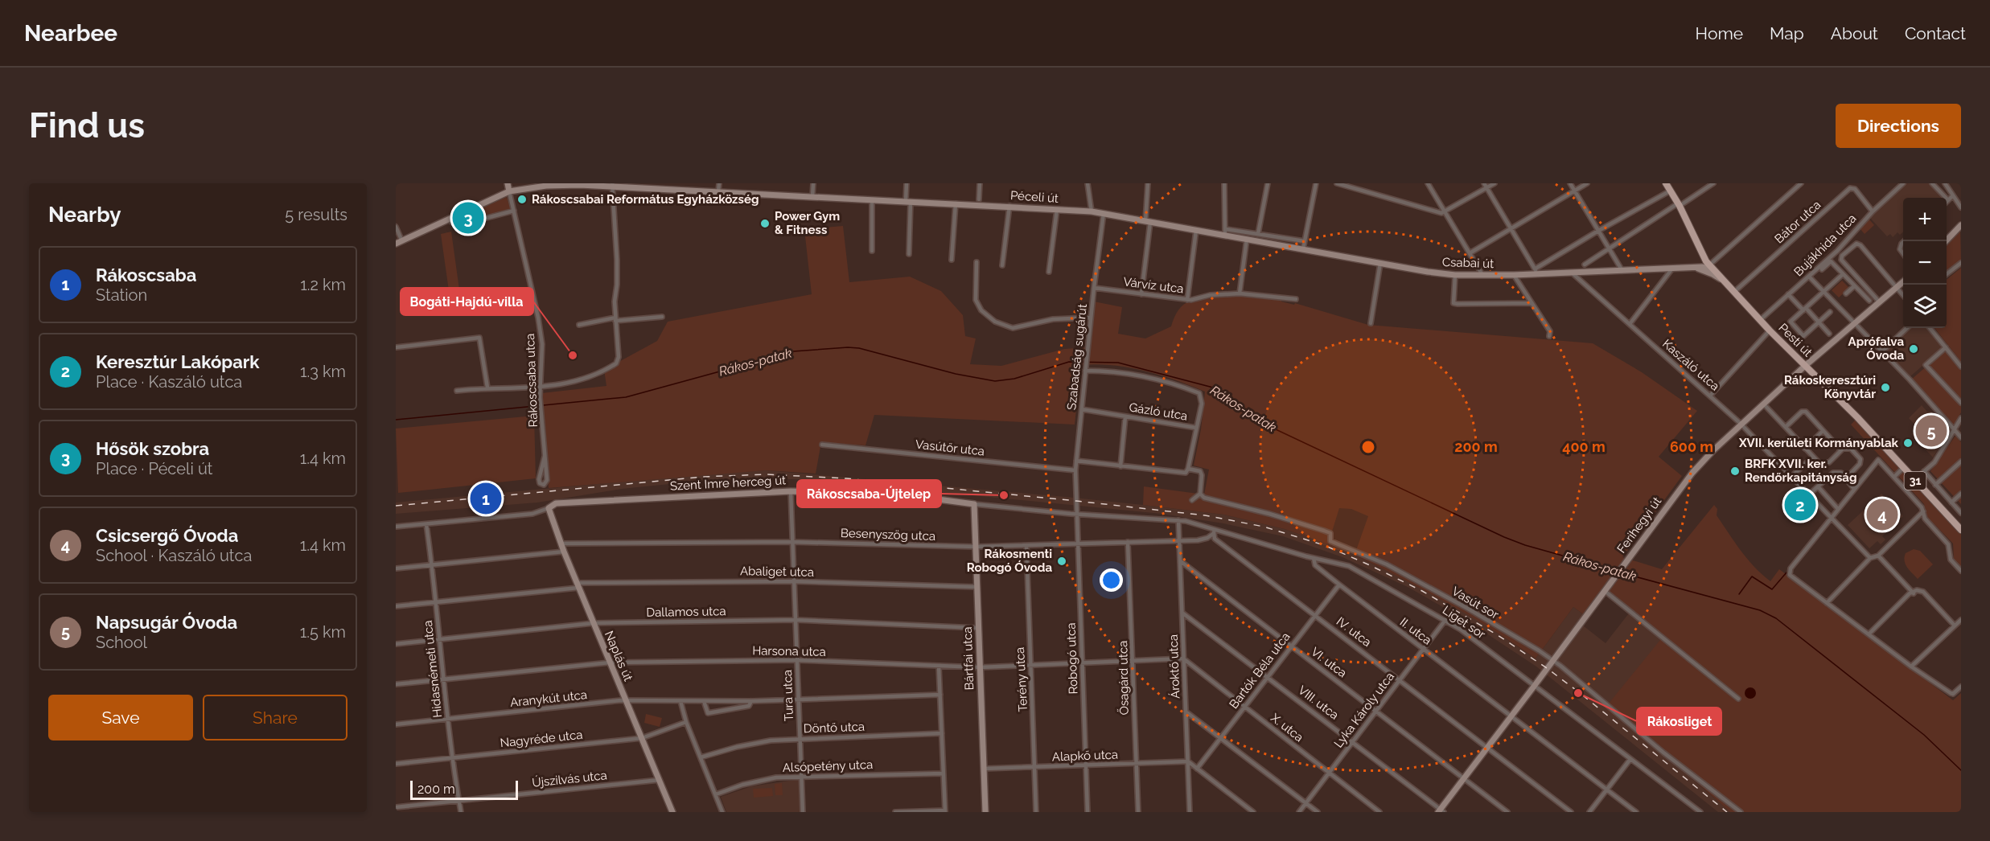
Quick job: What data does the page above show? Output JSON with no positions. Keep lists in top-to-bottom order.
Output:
{
  "streets": {
    "main road": ["Pesti út", "31"],
    "street": [
      "Péceli út",
      "Bátor utca",
      "Bujákhida utca",
      "Csabai út",
      "Várvíz utca",
      "Szabadság sugárút",
      "Kaszáló utca",
      "Rákoscsaba utca",
      "Gázló utca",
      "Vasútőr utca",
      "Szent Imre herceg út",
      "Ferihegyi út",
      "Besenyszög utca",
      "Abaliget utca",
      "Vasút sor",
      "Dallamos utca",
      "Liget sor",
      "II. utca",
      "IV. utca",
      "Harsona utca",
      "Naplás út",
      "Bártfai utca",
      "Robogó utca",
      "VI. utca",
      "Ároktő utca",
      "Hidasnémeti utca",
      "Bartók Béla utca",
      "Ősagárd utca",
      "Terény utca",
      "Tura utca",
      "Aranykút utca",
      "VIII. utca",
      "Lyka Károly utca",
      "Döntő utca",
      "X. utca",
      "Nagyréde utca",
      "Alapkő utca",
      "Alsópetény utca",
      "Újszilvás utca"
    ]
  },
  "crossings": [
    ["Péceli út", "Csabai út"],
    ["Péceli út", "Szabadság sugárút"],
    ["Péceli út", "Rákoscsaba utca"],
    ["Bátor utca", "Bujákhida utca"],
    ["Bátor utca", "Pesti út"],
    ["Bujákhida utca", "Pesti út"],
    ["Csabai út", "Pesti út"],
    ["Csabai út", "Kaszáló utca"],
    ["Várvíz utca", "Szabadság sugárút"],
    ["Pesti út", "Ferihegyi út"],
    ["Szabadság sugárút", "Gázló utca"],
    ["Szabadság sugárút", "Vasútőr utca"],
    ["Szabadság sugárút", "Robogó utca"],
    ["Kaszáló utca", "Ferihegyi út"],
    ["Szent Imre herceg út", "Liget sor"],
    ["Szent Imre herceg út", "Naplás út"],
    ["Szent Imre herceg út", "Bártfai utca"],
    ["Szent Imre herceg út", "Robogó utca"],
    ["Szent Imre herceg út", "Ároktő utca"],
    ["Szent Imre herceg út", "Hidasnémeti utca"],
    ["Szent Imre herceg út", "Tura utca"],
    ["Ferihegyi út", "Vasút sor"],
    ["Ferihegyi út", "Liget sor"],
    ["Ferihegyi út", "II. utca"],
    ["Ferihegyi út", "IV. utca"],
    ["Ferihegyi út", "VI. utca"],
    ["Ferihegyi út", "VIII. utca"],
    ["Besenyszög utca", "Liget sor"],
    ["Besenyszög utca", "IV. utca"],
    ["Besenyszög utca", "Naplás út"],
    ["Besenyszög utca", "Bártfai utca"],
    ["Besenyszög utca", "Robogó utca"],
    ["Besenyszög utca", "Ároktő utca"],
    ["Besenyszög utca", "Ősagárd utca"],
    ["Besenyszög utca", "Terény utca"],
    ["Besenyszög utca", "Tura utca"],
    ["Abaliget utca", "Naplás út"],
    ["Abaliget utca", "Bártfai utca"],
    ["Abaliget utca", "Hidasnémeti utca"],
    ["Abaliget utca", "Tura utca"],
    ["Dallamos utca", "Naplás út"],
    ["Dallamos utca", "Bártfai utca"],
    ["Dallamos utca", "Hidasnémeti utca"],
    ["Dallamos utca", "Tura utca"],
    ["Liget sor", "II. utca"],
    ["Liget sor", "IV. utca"],
    ["Liget sor", "Ároktő utca"],
    ["Liget sor", "Lyka Károly utca"],
    ["II. utca", "Bartók Béla utca"],
    ["II. utca", "Lyka Károly utca"],
    ["IV. utca", "Bartók Béla utca"],
    ["IV. utca", "Lyka Károly utca"],
    ["Harsona utca", "Naplás út"],
    ["Harsona utca", "Bártfai utca"],
    ["Harsona utca", "Robogó utca"],
    ["Harsona utca", "Ároktő utca"],
    ["Harsona utca", "Hidasnémeti utca"],
    ["Harsona utca", "Ősagárd utca"],
    ["Harsona utca", "Terény utca"],
    ["Harsona utca", "Tura utca"],
    ["Harsona utca", "X. utca"],
    ["Naplás út", "Aranykút utca"],
    ["Naplás út", "Nagyréde utca"],
    ["Naplás út", "Újszilvás utca"],
    ["Bártfai utca", "Alapkő utca"],
    ["Robogó utca", "Alapkő utca"],
    ["VI. utca", "Ároktő utca"],
    ["VI. utca", "Bartók Béla utca"],
    ["VI. utca", "Lyka Károly utca"],
    ["Ároktő utca", "VIII. utca"],
    ["Ároktő utca", "X. utca"],
    ["Ároktő utca", "Alapkő utca"],
    ["Hidasnémeti utca", "Aranykút utca"],
    ["Hidasnémeti utca", "Nagyréde utca"],
    ["Hidasnémeti utca", "Újszilvás utca"],
    ["Bartók Béla utca", "VIII. utca"],
    ["Bartók Béla utca", "X. utca"],
    ["Ősagárd utca", "Alapkő utca"],
    ["Terény utca", "Alapkő utca"],
    ["Tura utca", "Aranykút utca"],
    ["Tura utca", "Döntő utca"],
    ["Tura utca", "Alsópetény utca"],
    ["VIII. utca", "Lyka Károly utca"],
    ["Lyka Károly utca", "X. utca"]
  ],
  "water": ["Rákos-patak"],
  "places": [
    "Rákoscsabai Református Egyházközség",
    "Power Gym & Fitness",
    "Aprófalva Óvoda",
    "Bogáti-Hajdú-villa",
    "Rákoskeresztúri Könyvtár",
    "XVII. kerületi Kormányablak",
    "BRFK XVII. ker. Rendőrkapitányság",
    "Rákoscsaba-Újtelep",
    "Rákosmenti Robogó Óvoda",
    "Rákosliget"
  ],
  "scale_bar": "200 m",
  "page": {
    "header": "Nearbee",
    "nav": [
      "Home",
      "Map",
      "About",
      "Contact"
    ],
    "buttons": [
      "Directions",
      ["Save", "Share"]
    ],
    "title": "Find us",
    "heading": ["Nearby", "5 results"],
    "map_buttons": ["+", "−"],
    "pins": [
      "3",
      "5",
      "1",
      "2",
      "4"
    ],
    "list": [
      {
        "mark": "1",
        "name": "Rákoscsaba",
        "note": "Station",
        "value": "1.2 km"
      },
      {
        "mark": "2",
        "name": "Keresztúr Lakópark",
        "note": "Place · Kaszáló utca",
        "value": "1.3 km"
      },
      {
        "mark": "3",
        "name": "Hősök szobra",
        "note": "Place · Péceli út",
        "value": "1.4 km"
      },
      {
        "mark": "4",
        "name": "Csicsergő Óvoda",
        "note": "School · Kaszáló utca",
        "value": "1.4 km"
      },
      {
        "mark": "5",
        "name": "Napsugár Óvoda",
        "note": "School",
        "value": "1.5 km"
      }
    ],
    "scale": "200 m"
  },
  "rings": ["200 m", "400 m", "600 m"]
}
